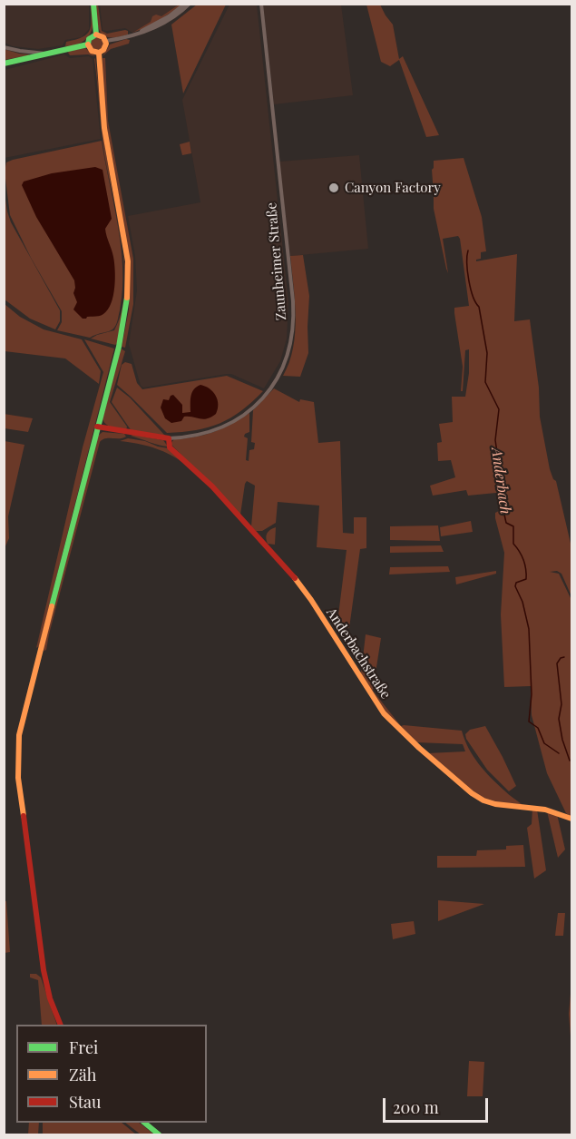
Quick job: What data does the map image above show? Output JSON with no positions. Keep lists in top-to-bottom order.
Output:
{
  "streets": {
    "main road": ["Zaunheimer Straße", "Anderbachstraße"]
  },
  "crossings": [
    ["Zaunheimer Straße", "Anderbachstraße"]
  ],
  "water": ["Anderbach"],
  "places": ["Canyon Factory"],
  "legend": ["Frei", "Zäh", "Stau"],
  "scale_bar": "200 m"
}
